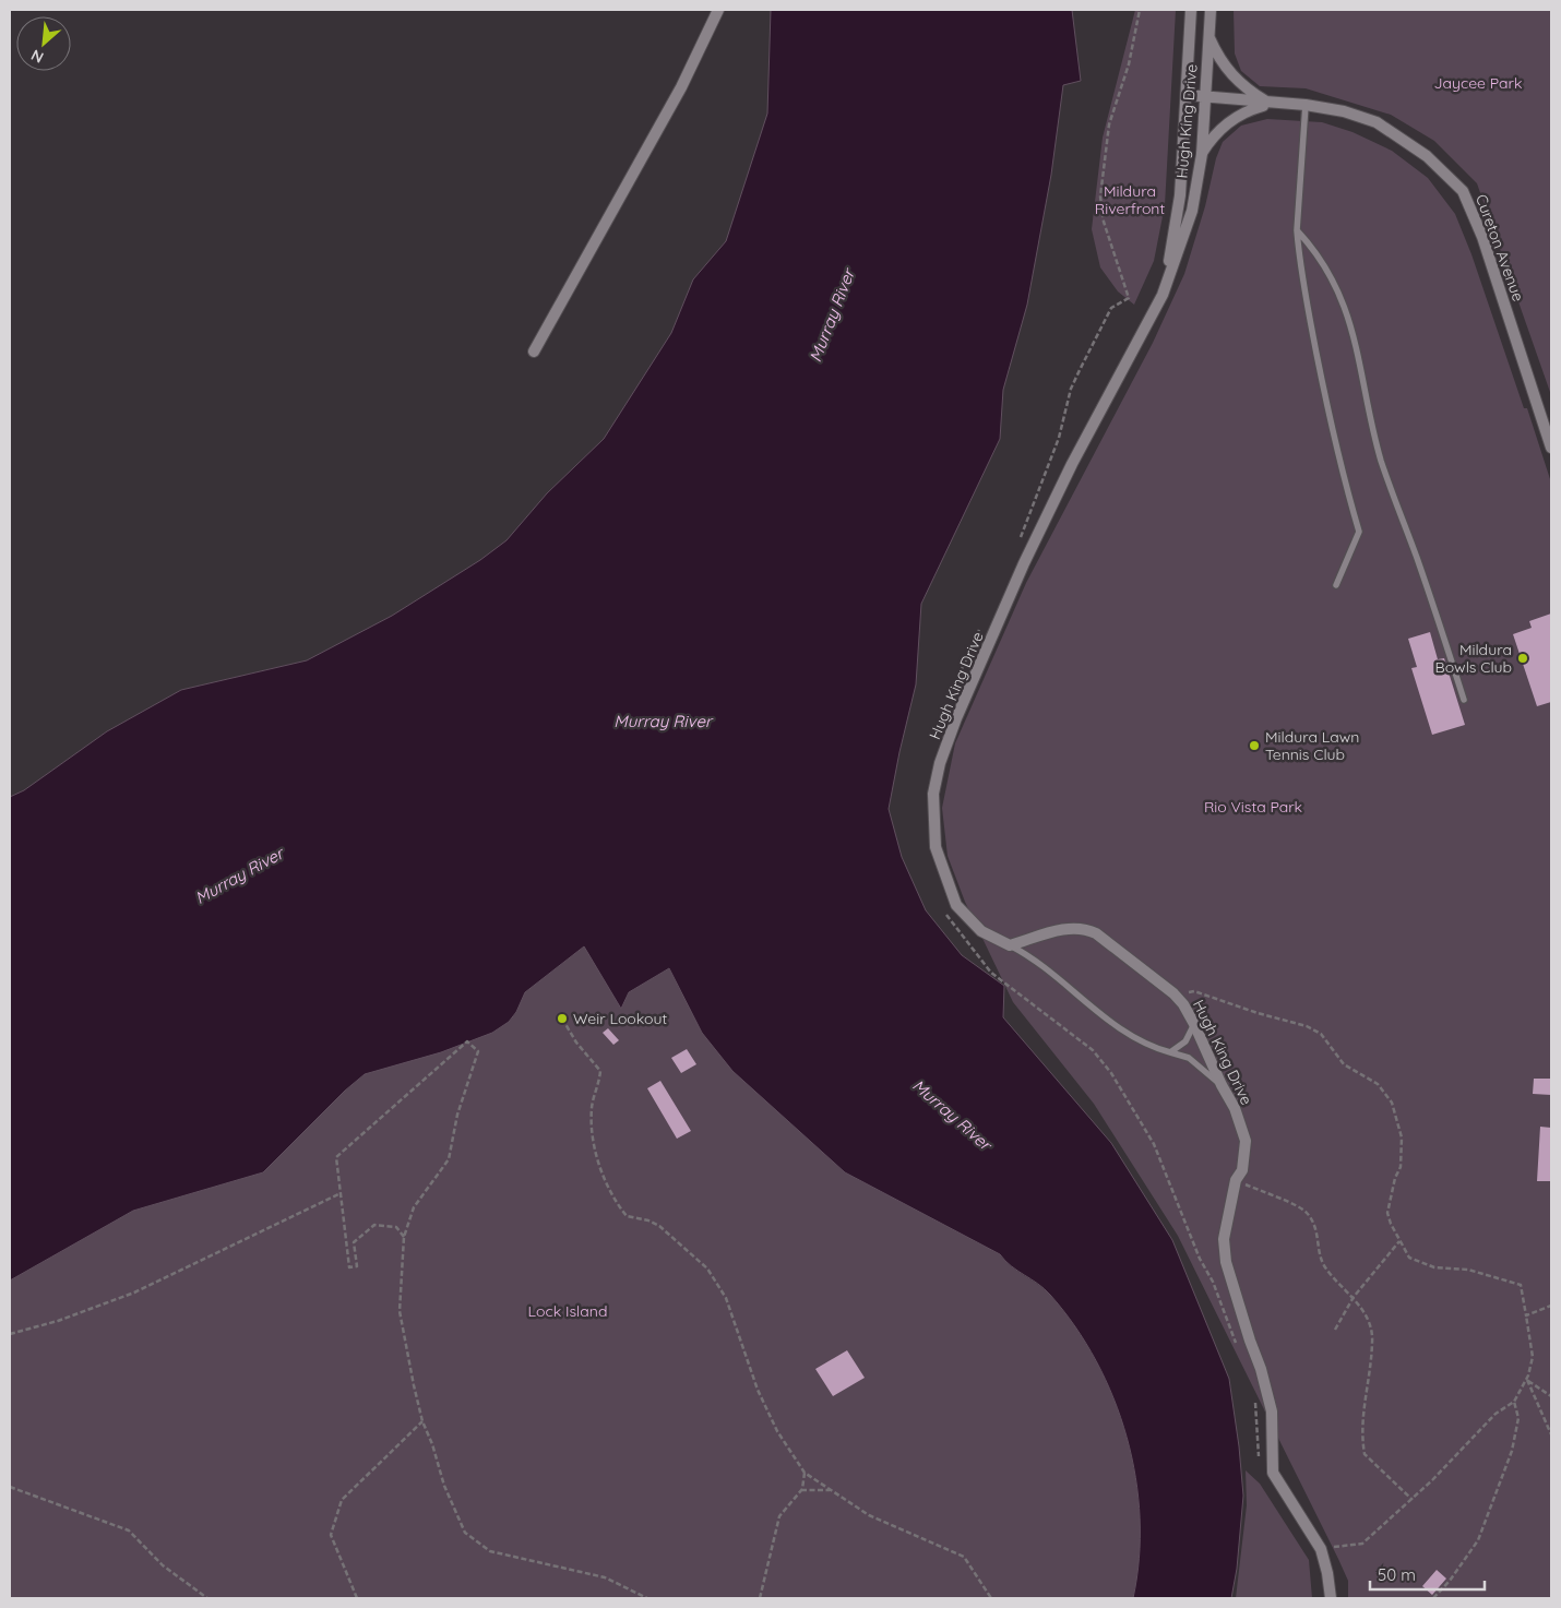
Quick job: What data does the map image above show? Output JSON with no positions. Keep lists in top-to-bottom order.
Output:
{
  "streets": {
    "street": ["Hugh King Drive", "Cureton Avenue"]
  },
  "crossings": [
    ["Hugh King Drive", "Cureton Avenue"]
  ],
  "water": ["Murray River"],
  "parks": [
    "Jaycee Park",
    "Mildura Riverfront",
    "Rio Vista Park",
    "Lock Island"
  ],
  "places": ["Mildura Bowls Club", "Mildura Lawn Tennis Club", "Weir Lookout"],
  "scale_bar": "50 m",
  "north": "bottom left"
}
